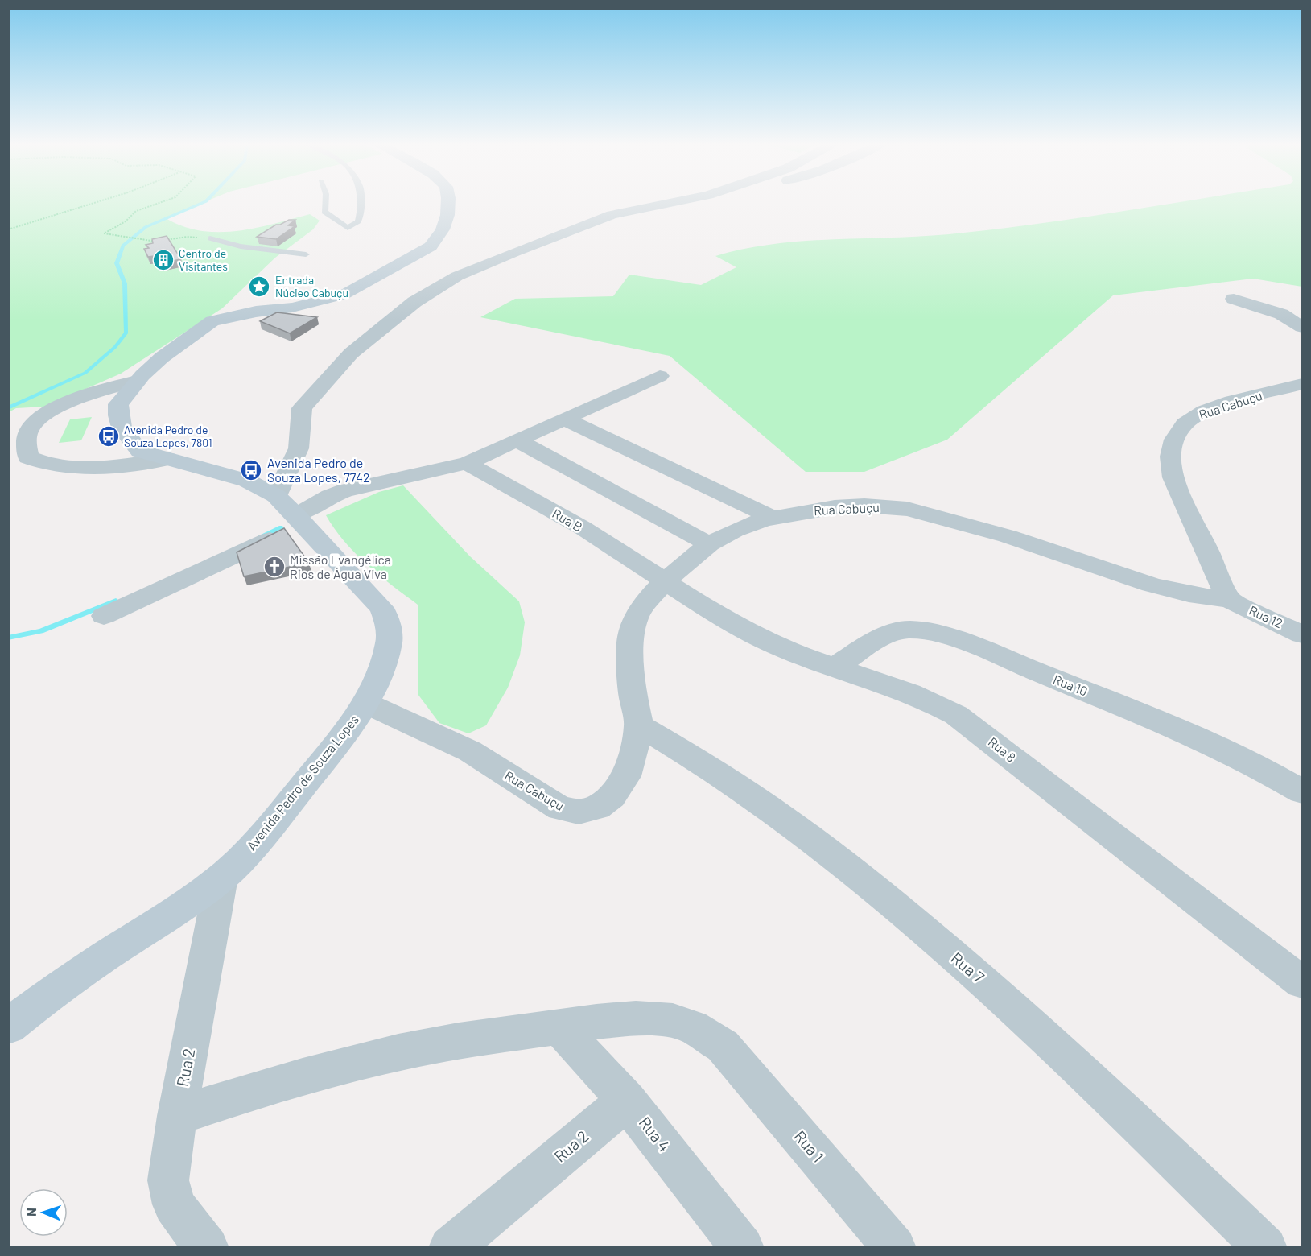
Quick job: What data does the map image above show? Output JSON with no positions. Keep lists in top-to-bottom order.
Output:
{
  "streets": {
    "main road": ["Avenida Pedro de Souza Lopes"],
    "street": [
      "Rua Cabuçu",
      "Rua B",
      "Rua 12",
      "Rua 10",
      "Rua 8",
      "Rua 7",
      "Rua 2",
      "Rua 4",
      "Rua 1"
    ]
  },
  "crossings": [
    ["Rua Cabuçu", "Rua B"],
    ["Rua Cabuçu", "Rua 12"],
    ["Rua Cabuçu", "Rua 8"],
    ["Rua Cabuçu", "Avenida Pedro de Souza Lopes"],
    ["Rua Cabuçu", "Rua 7"],
    ["Rua B", "Rua 8"],
    ["Rua 10", "Rua 8"],
    ["Avenida Pedro de Souza Lopes", "Rua 2"],
    ["Rua 2", "Rua 4"],
    ["Rua 2", "Rua 1"],
    ["Rua 4", "Rua 1"]
  ],
  "places": {
    "building": ["Centro de Visitantes"],
    "place": ["Entrada Núcleo Cabuçu"],
    "bus stop": ["Avenida Pedro de Souza Lopes, 7801", "Avenida Pedro de Souza Lopes, 7742"],
    "church": ["Missão Evangélica Rios de Água Viva"]
  },
  "north": "left"
}
